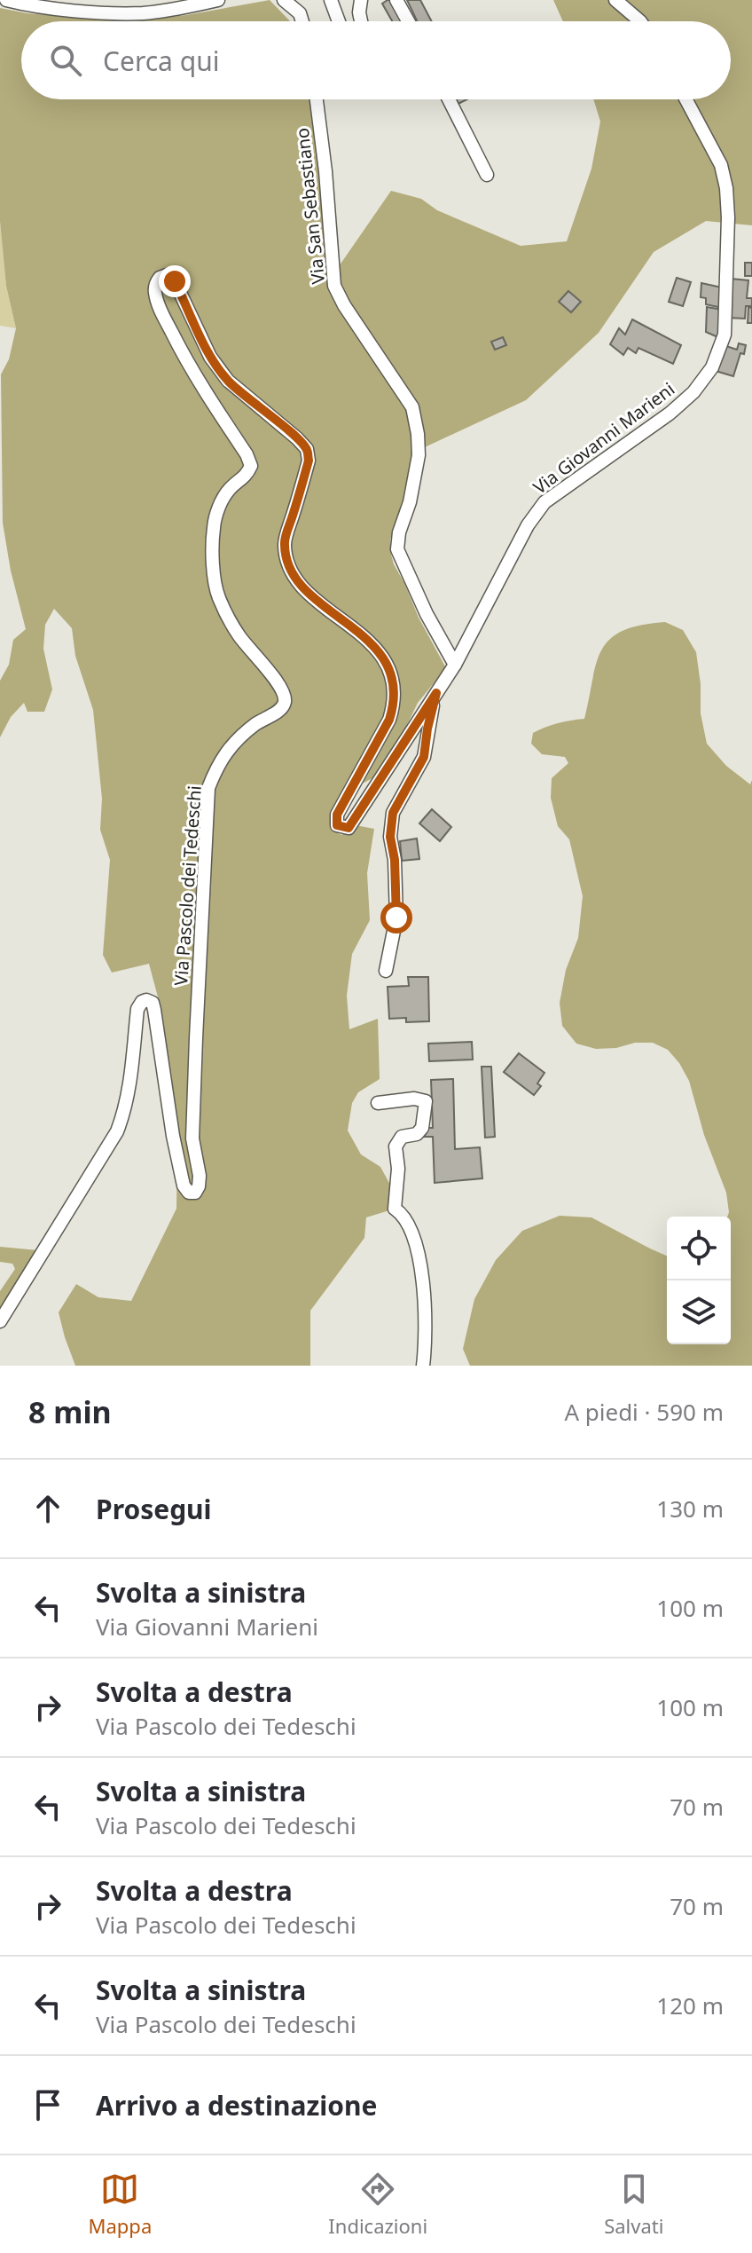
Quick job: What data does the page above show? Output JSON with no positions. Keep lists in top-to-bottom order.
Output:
{
  "streets": {
    "street": ["Via San Sebastiano", "Via Giovanni Marieni", "Via Pascolo dei Tedeschi"]
  },
  "crossings": [
    ["Via San Sebastiano", "Via Giovanni Marieni"],
    ["Via Giovanni Marieni", "Via Pascolo dei Tedeschi"]
  ],
  "page": {
    "search": "Cerca qui",
    "heading": ["8 min", "A piedi · 590 m"],
    "list": [
      ["Prosegui", "130 m"],
      ["Svolta a sinistra", "Via Giovanni Marieni", "100 m"],
      ["Svolta a destra", "Via Pascolo dei Tedeschi", "100 m"],
      ["Svolta a sinistra", "Via Pascolo dei Tedeschi", "70 m"],
      ["Svolta a destra", "Via Pascolo dei Tedeschi", "70 m"],
      ["Svolta a sinistra", "Via Pascolo dei Tedeschi", "120 m"],
      "Arrivo a destinazione"
    ],
    "nav": ["Mappa", "Indicazioni", "Salvati"]
  }
}
